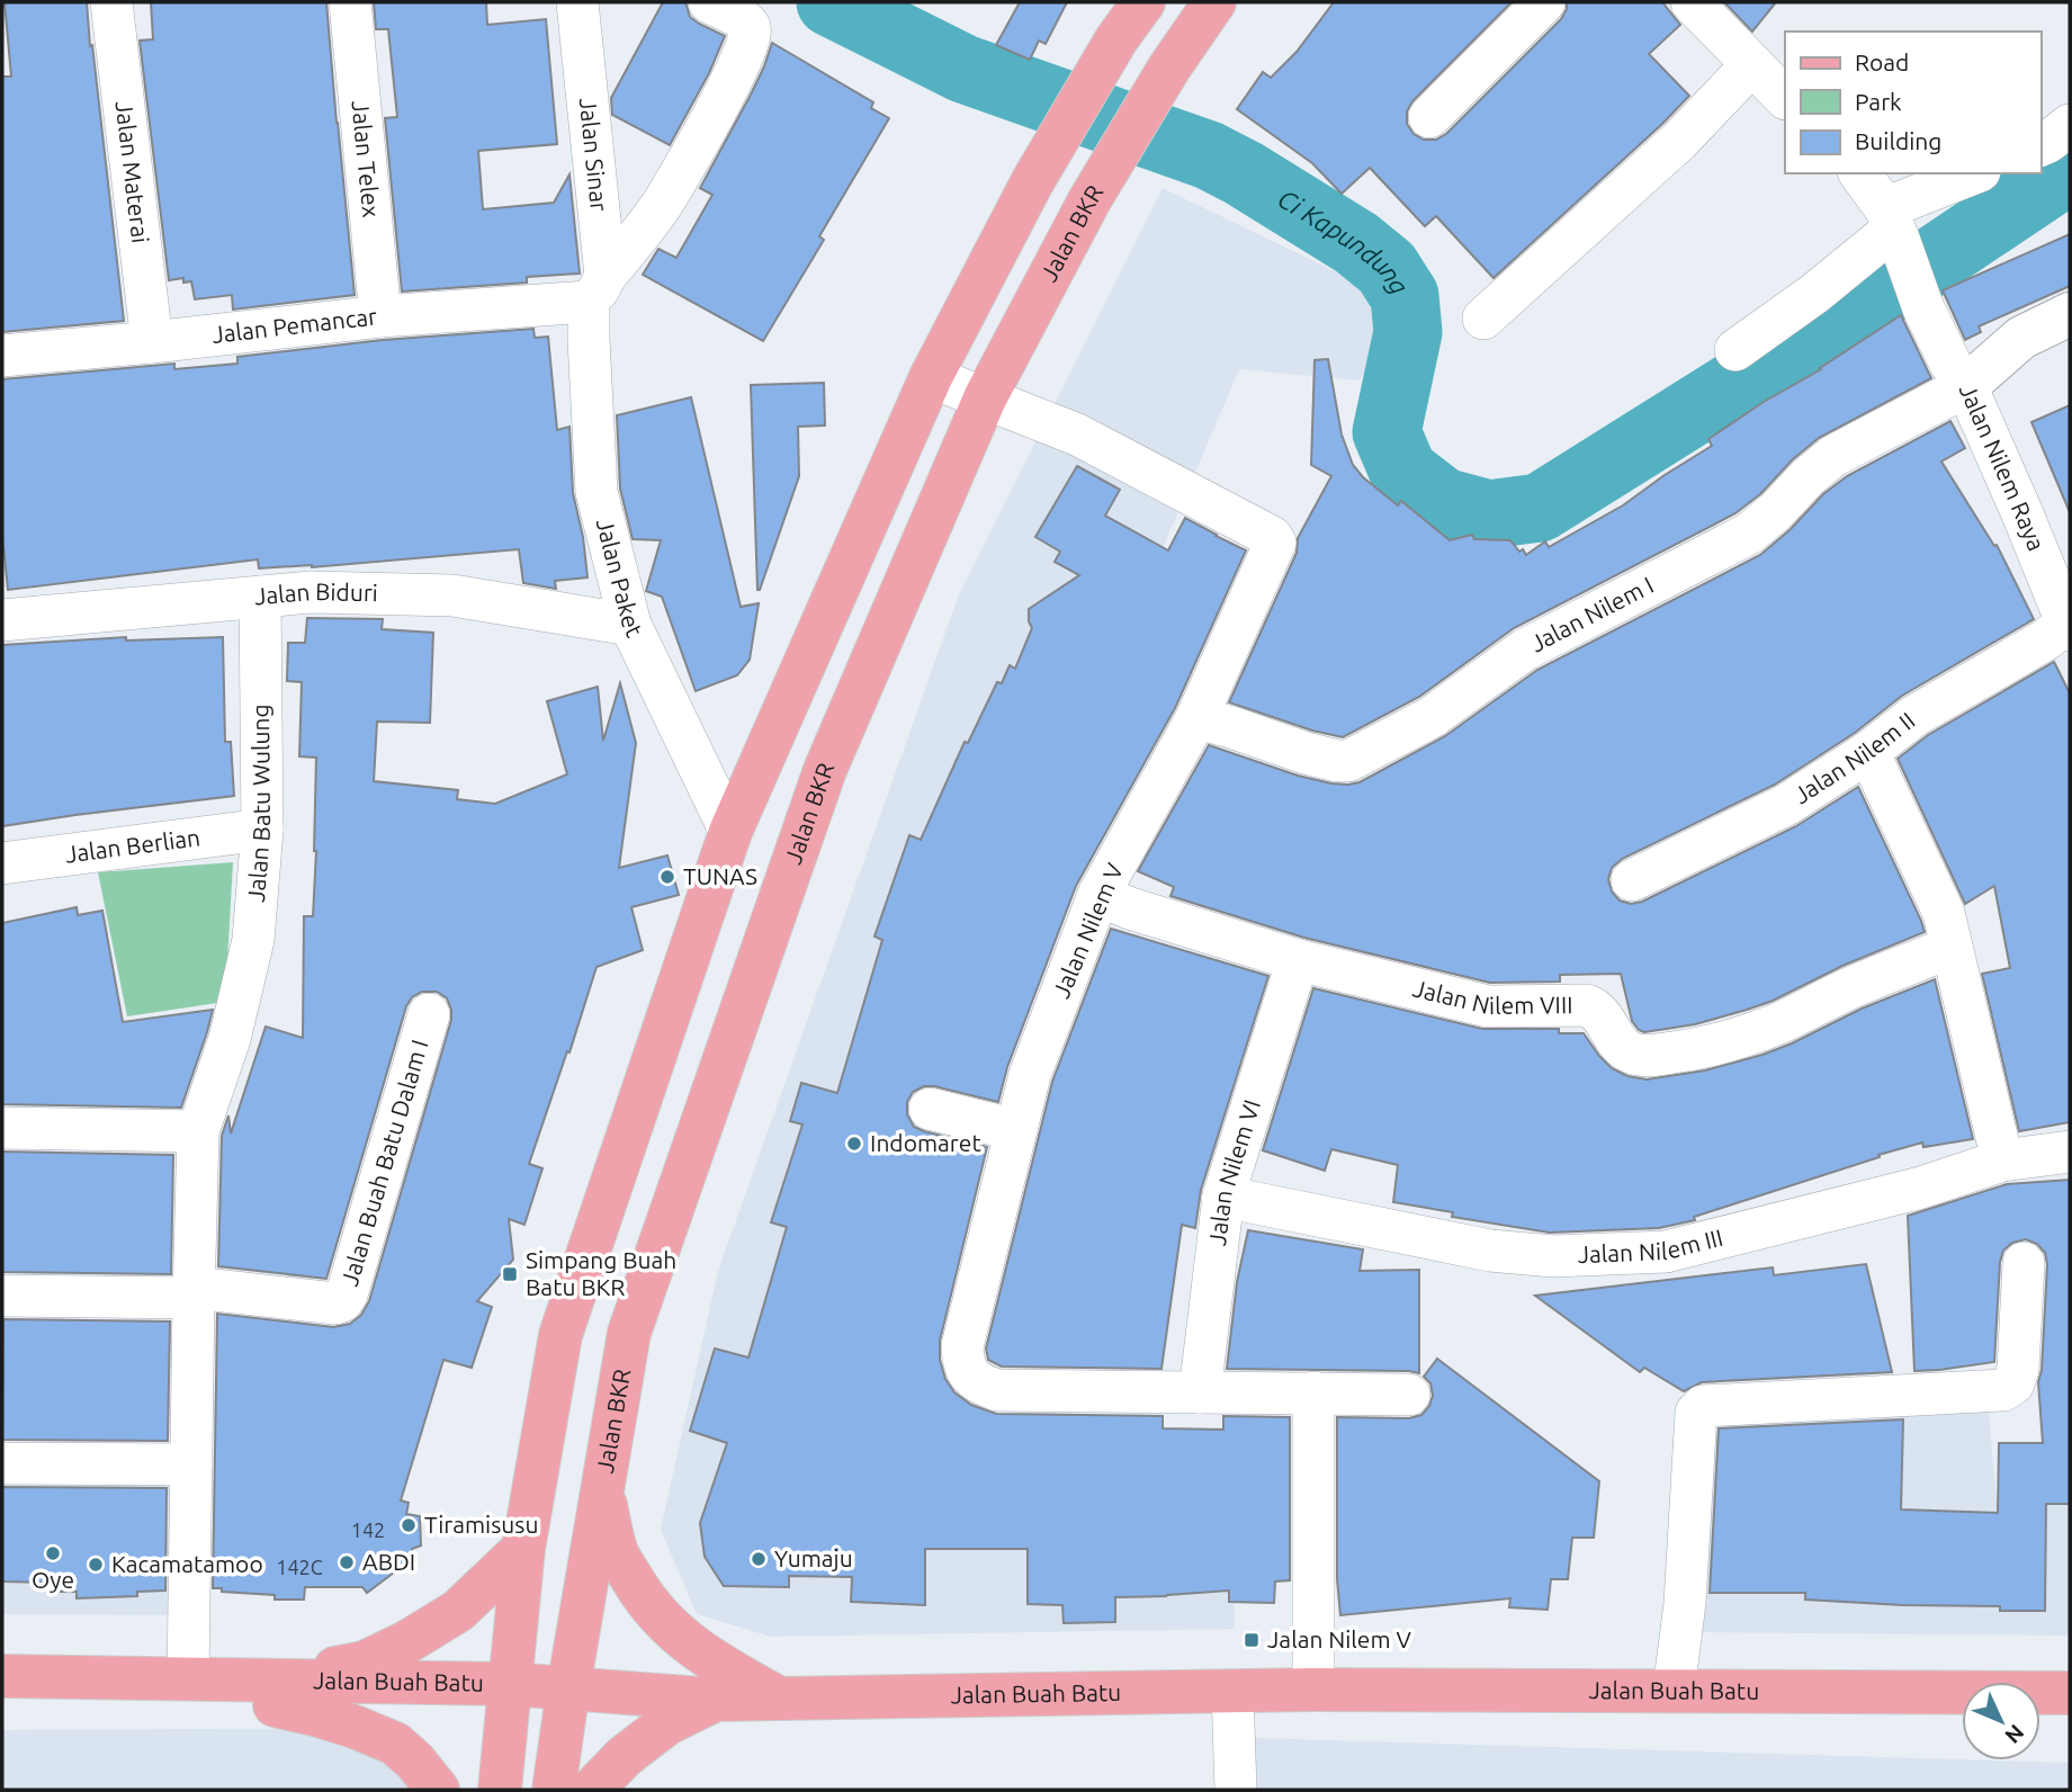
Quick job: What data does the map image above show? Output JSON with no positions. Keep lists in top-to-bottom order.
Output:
{
  "streets": {
    "main road": ["Jalan BKR", "Jalan Buah Batu"],
    "street": [
      "Jalan Sinar",
      "Jalan Telex",
      "Jalan Materai",
      "Jalan Pemancar",
      "Jalan Nilem Raya",
      "Jalan Paket",
      "Jalan Biduri",
      "Jalan Nilem I",
      "Jalan Nilem II",
      "Jalan Batu Wulung",
      "Jalan Berlian",
      "Jalan Nilem V",
      "Jalan Nilem VIII",
      "Jalan Buah Batu Dalam I",
      "Jalan Nilem VI",
      "Jalan Nilem III"
    ]
  },
  "crossings": [
    ["Jalan Sinar", "Jalan Pemancar"],
    ["Jalan Sinar", "Jalan Paket"],
    ["Jalan Telex", "Jalan Pemancar"],
    ["Jalan Materai", "Jalan Pemancar"],
    ["Jalan BKR", "Jalan Nilem V"],
    ["Jalan BKR", "Jalan Buah Batu"],
    ["Jalan Pemancar", "Jalan Paket"],
    ["Jalan Nilem Raya", "Jalan Nilem I"],
    ["Jalan Nilem Raya", "Jalan Nilem II"],
    ["Jalan Paket", "Jalan Biduri"],
    ["Jalan Biduri", "Jalan Batu Wulung"],
    ["Jalan Nilem I", "Jalan Nilem V"],
    ["Jalan Batu Wulung", "Jalan Berlian"],
    ["Jalan Nilem V", "Jalan Nilem VIII"],
    ["Jalan Nilem V", "Jalan Nilem VI"],
    ["Jalan Nilem VIII", "Jalan Nilem VI"],
    ["Jalan Nilem VI", "Jalan Nilem III"]
  ],
  "water": ["Ci Kapundung"],
  "places": {
    "other": [
      "TUNAS",
      "Indomaret",
      "Tiramisusu",
      "Oye",
      "Yumaju",
      "ABDI",
      "Kacamatamoo"
    ],
    "transit": ["Simpang Buah Batu BKR", "Jalan Nilem V"]
  },
  "house_numbers": ["142", "142C"],
  "legend": ["Road", "Park", "Building"],
  "north": "bottom right"
}
